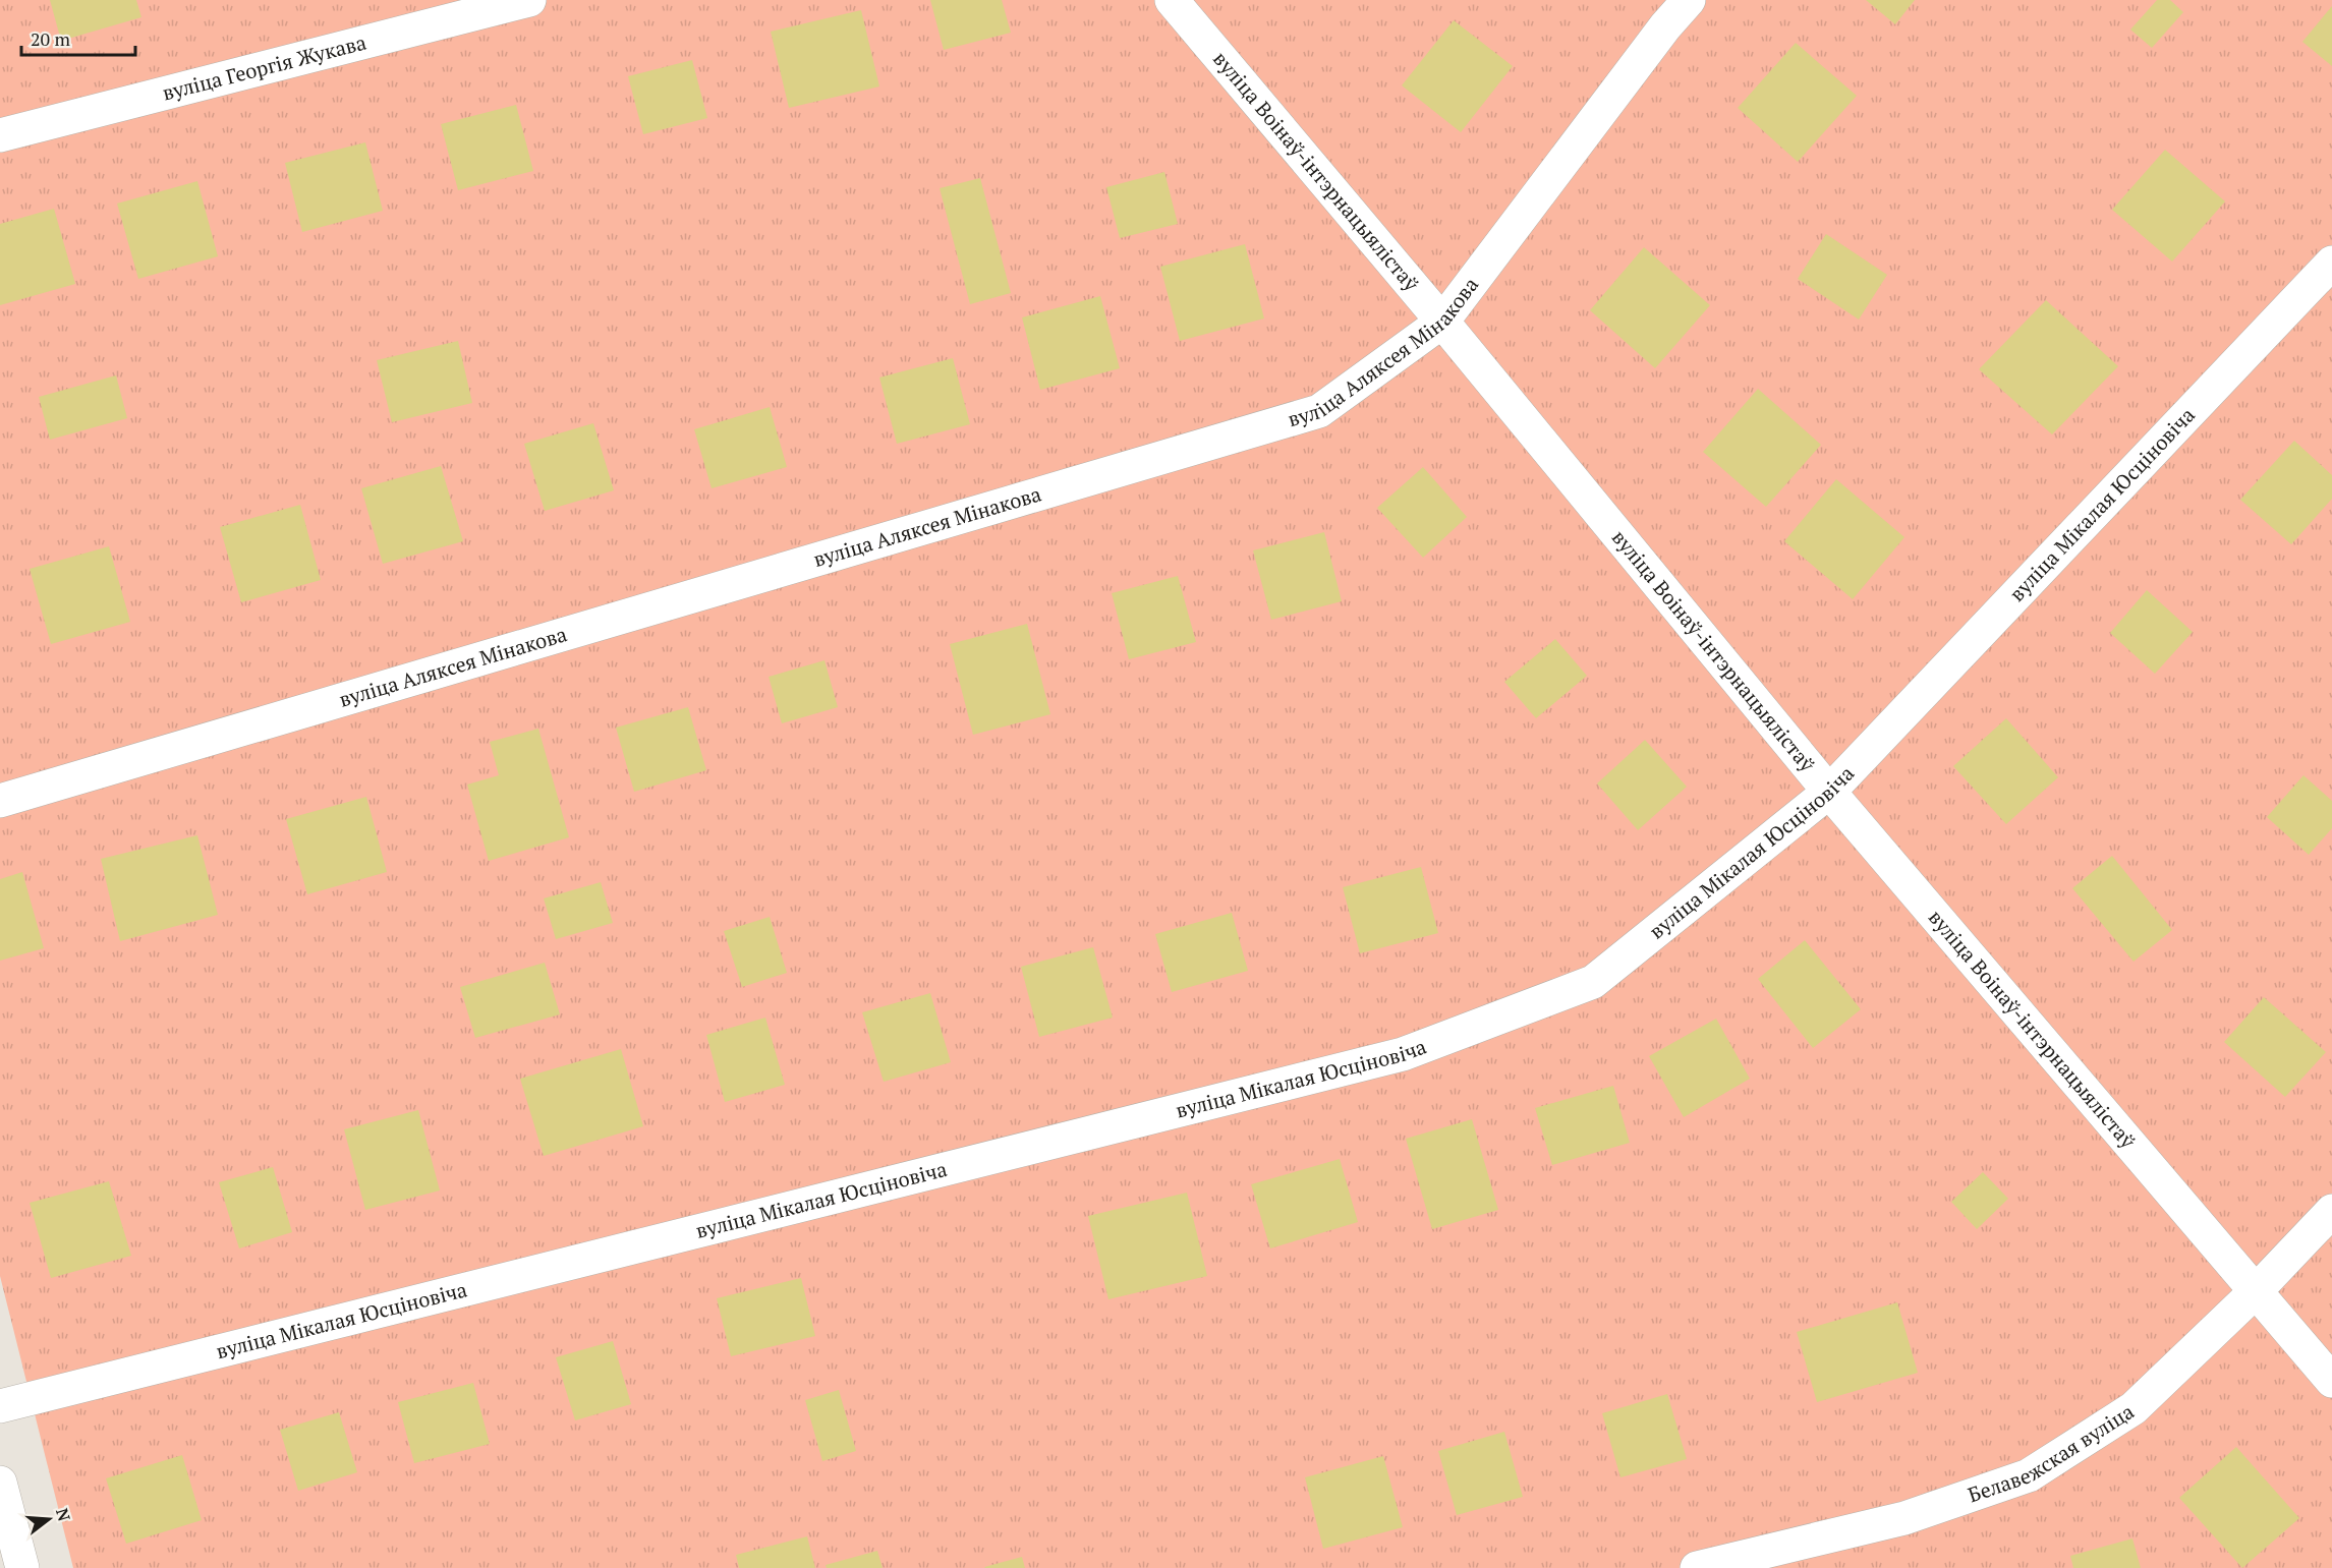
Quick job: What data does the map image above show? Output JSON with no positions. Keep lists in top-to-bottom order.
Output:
{
  "streets": {
    "street": [
      "вуліца Георгія Жукава",
      "вуліца Воінаў-інтэрнацыялістаў",
      "вуліца Аляксея Мінакова",
      "вуліца Мікалая Юсціновіча",
      "Белавежская вуліца"
    ]
  },
  "crossings": [
    ["вуліца Воінаў-інтэрнацыялістаў", "вуліца Аляксея Мінакова"],
    ["вуліца Воінаў-інтэрнацыялістаў", "вуліца Мікалая Юсціновіча"],
    ["вуліца Воінаў-інтэрнацыялістаў", "Белавежская вуліца"]
  ],
  "scale_bar": "20 m",
  "north": "right"
}
